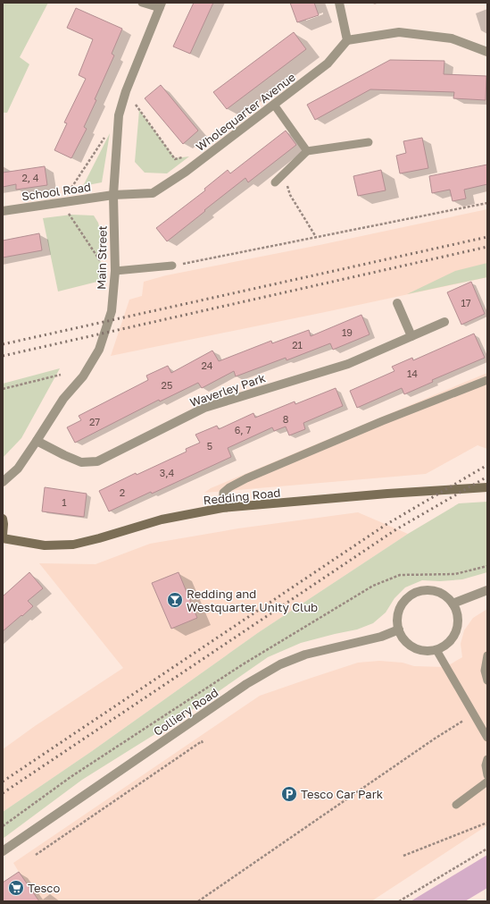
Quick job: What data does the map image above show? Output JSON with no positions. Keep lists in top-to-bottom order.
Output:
{
  "streets": {
    "main road": ["Redding Road"],
    "street": [
      "Wholequarter Avenue",
      "School Road",
      "Main Street",
      "Waverley Park",
      "Colliery Road"
    ]
  },
  "crossings": [
    ["Wholequarter Avenue", "School Road"],
    ["Wholequarter Avenue", "Main Street"],
    ["School Road", "Main Street"],
    ["Main Street", "Waverley Park"]
  ],
  "places": {
    "bar": ["Redding and Westquarter Unity Club"],
    "parking": ["Tesco Car Park"],
    "supermarket": ["Tesco"]
  },
  "house_numbers": [
    "2, 4",
    "17",
    "19",
    "21",
    "24",
    "14",
    "25",
    "8",
    "27",
    "6, 7",
    "5",
    "3,4",
    "2",
    "1"
  ]
}
